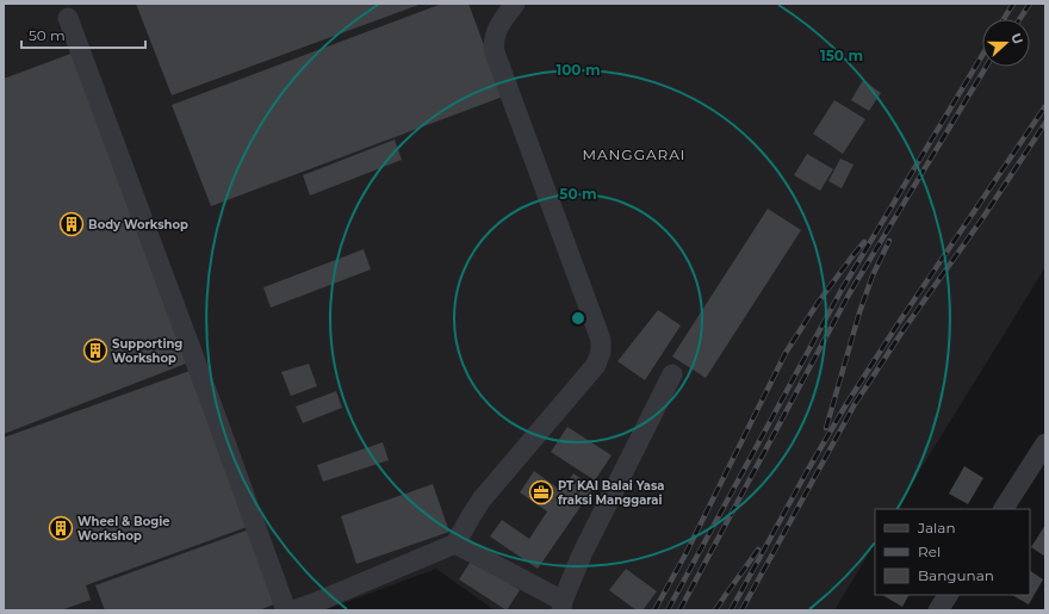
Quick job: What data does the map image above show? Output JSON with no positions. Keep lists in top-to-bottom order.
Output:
{
  "districts": ["MANGGARAI"],
  "places": {
    "building": ["Body Workshop", "Supporting Workshop", "Wheel & Bogie Workshop"],
    "office": ["PT KAI Balai Yasa fraksi Manggarai"]
  },
  "legend": ["Jalan", "Rel", "Bangunan"],
  "scale_bar": "50 m",
  "north": "right",
  "rings": ["150 m", "100 m", "50 m"]
}
